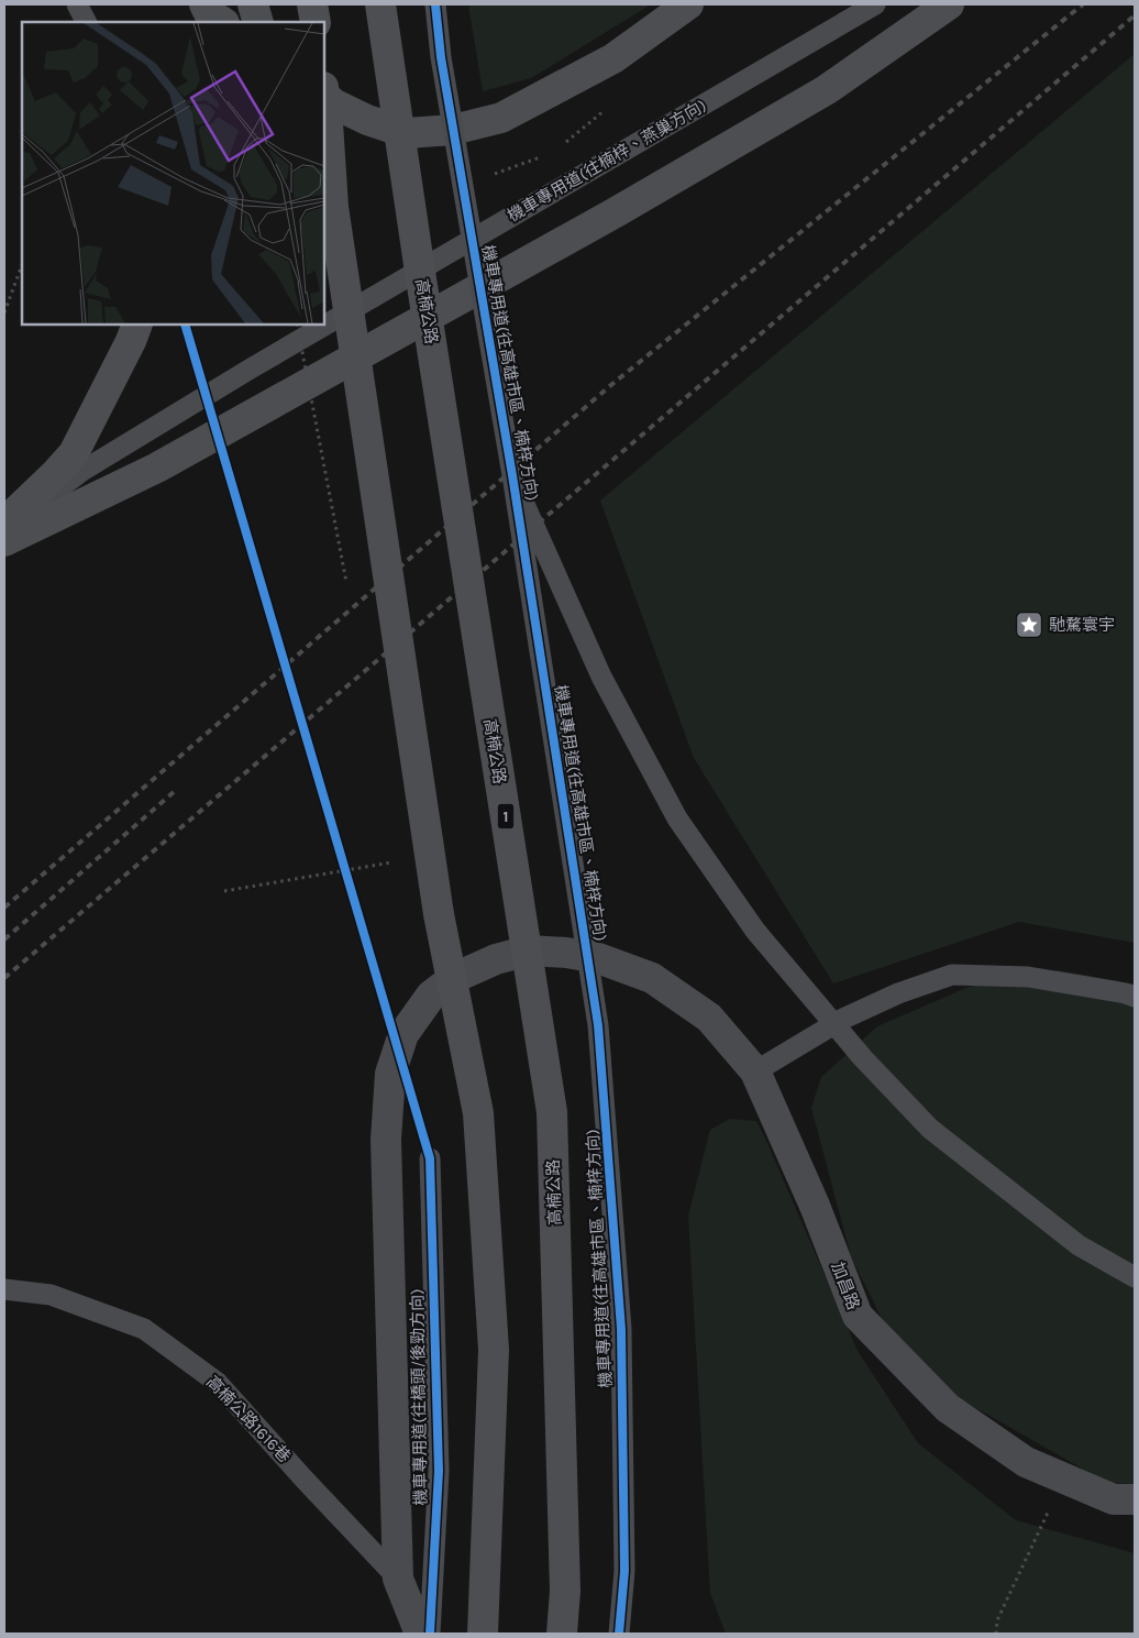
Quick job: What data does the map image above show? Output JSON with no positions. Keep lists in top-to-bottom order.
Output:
{
  "streets": {
    "main road": ["高楠公路", "1"],
    "street": ["加昌路"],
    "lane": [
      "機車專用道(往楠梓、燕巢方向)",
      "機車專用道(往高雄市區、楠梓方向)",
      "機車專用道(往橋頭/後勁方向)",
      "高楠公路1616巷"
    ]
  },
  "crossings": [
    ["加昌路", "高楠公路1616巷"]
  ],
  "places": {
    "place": ["馳騖寰宇"]
  }
}
